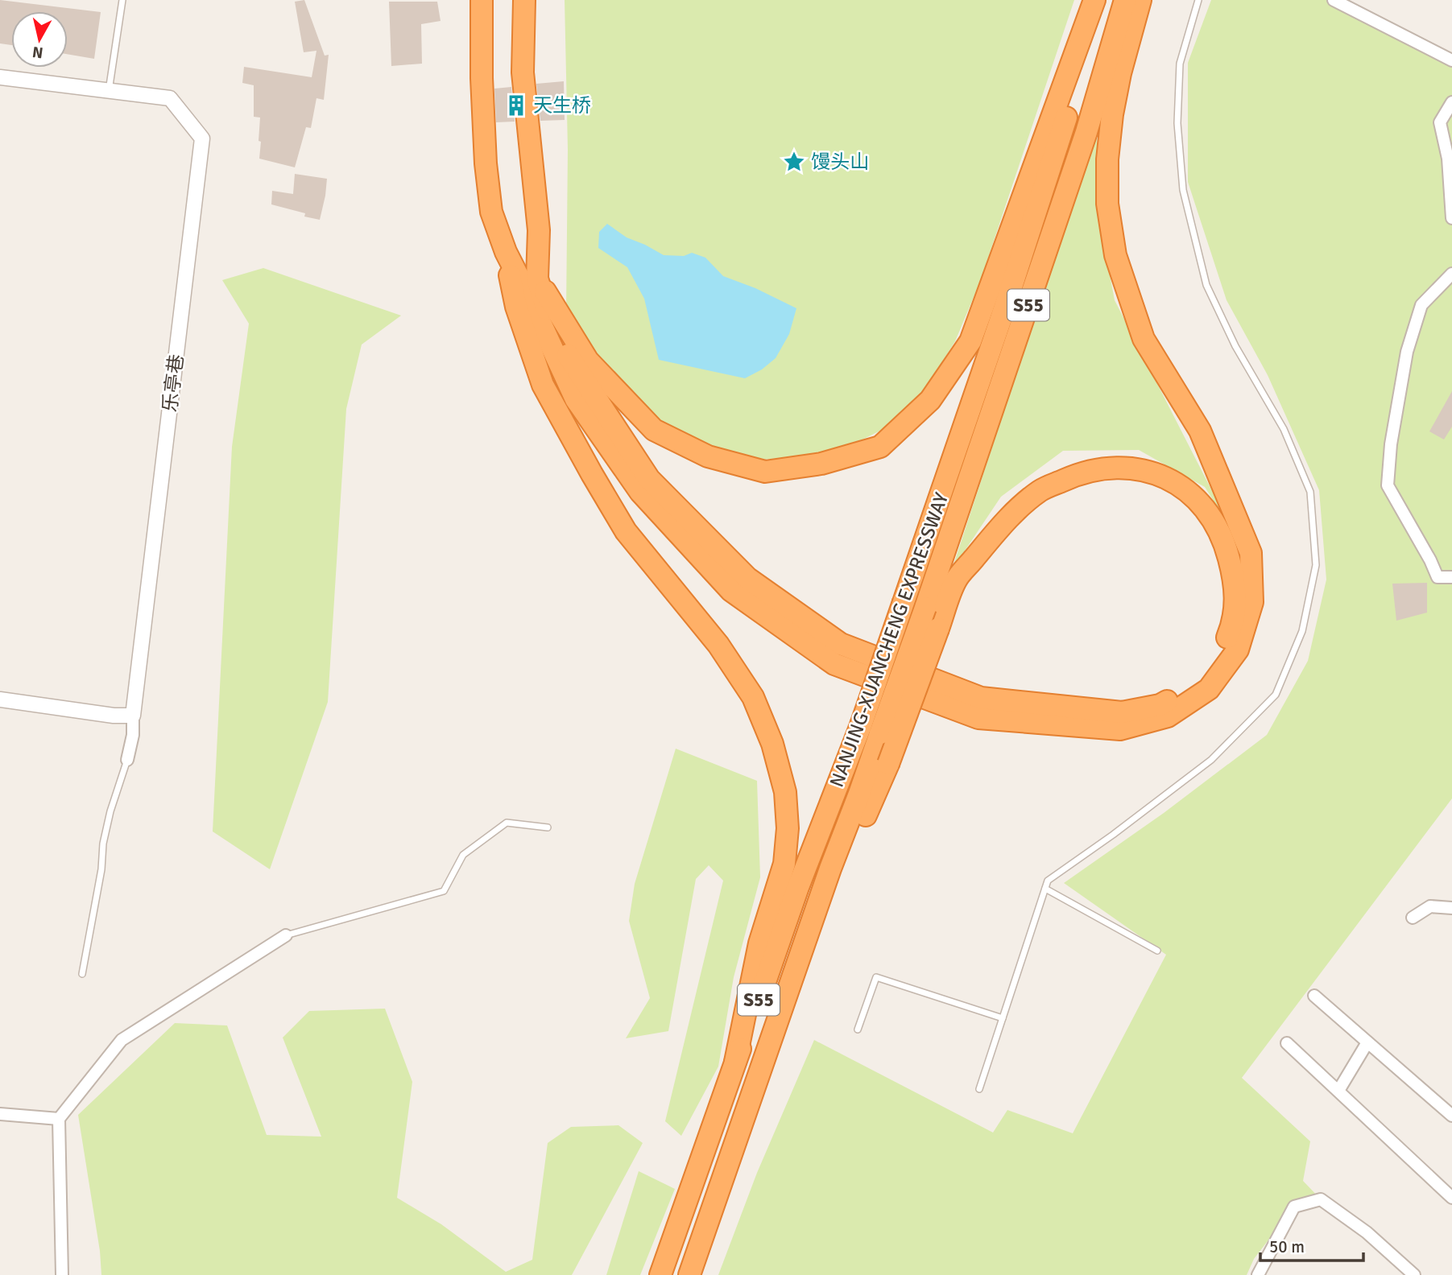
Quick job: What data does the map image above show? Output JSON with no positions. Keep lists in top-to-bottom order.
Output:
{
  "streets": {
    "highway": ["S55", "NANJING-XUANCHENG EXPRESSWAY"],
    "street": ["乐亭巷"]
  },
  "places": {
    "building": ["天生桥"],
    "place": ["馒头山"]
  },
  "scale_bar": "50 m",
  "north": "bottom"
}
